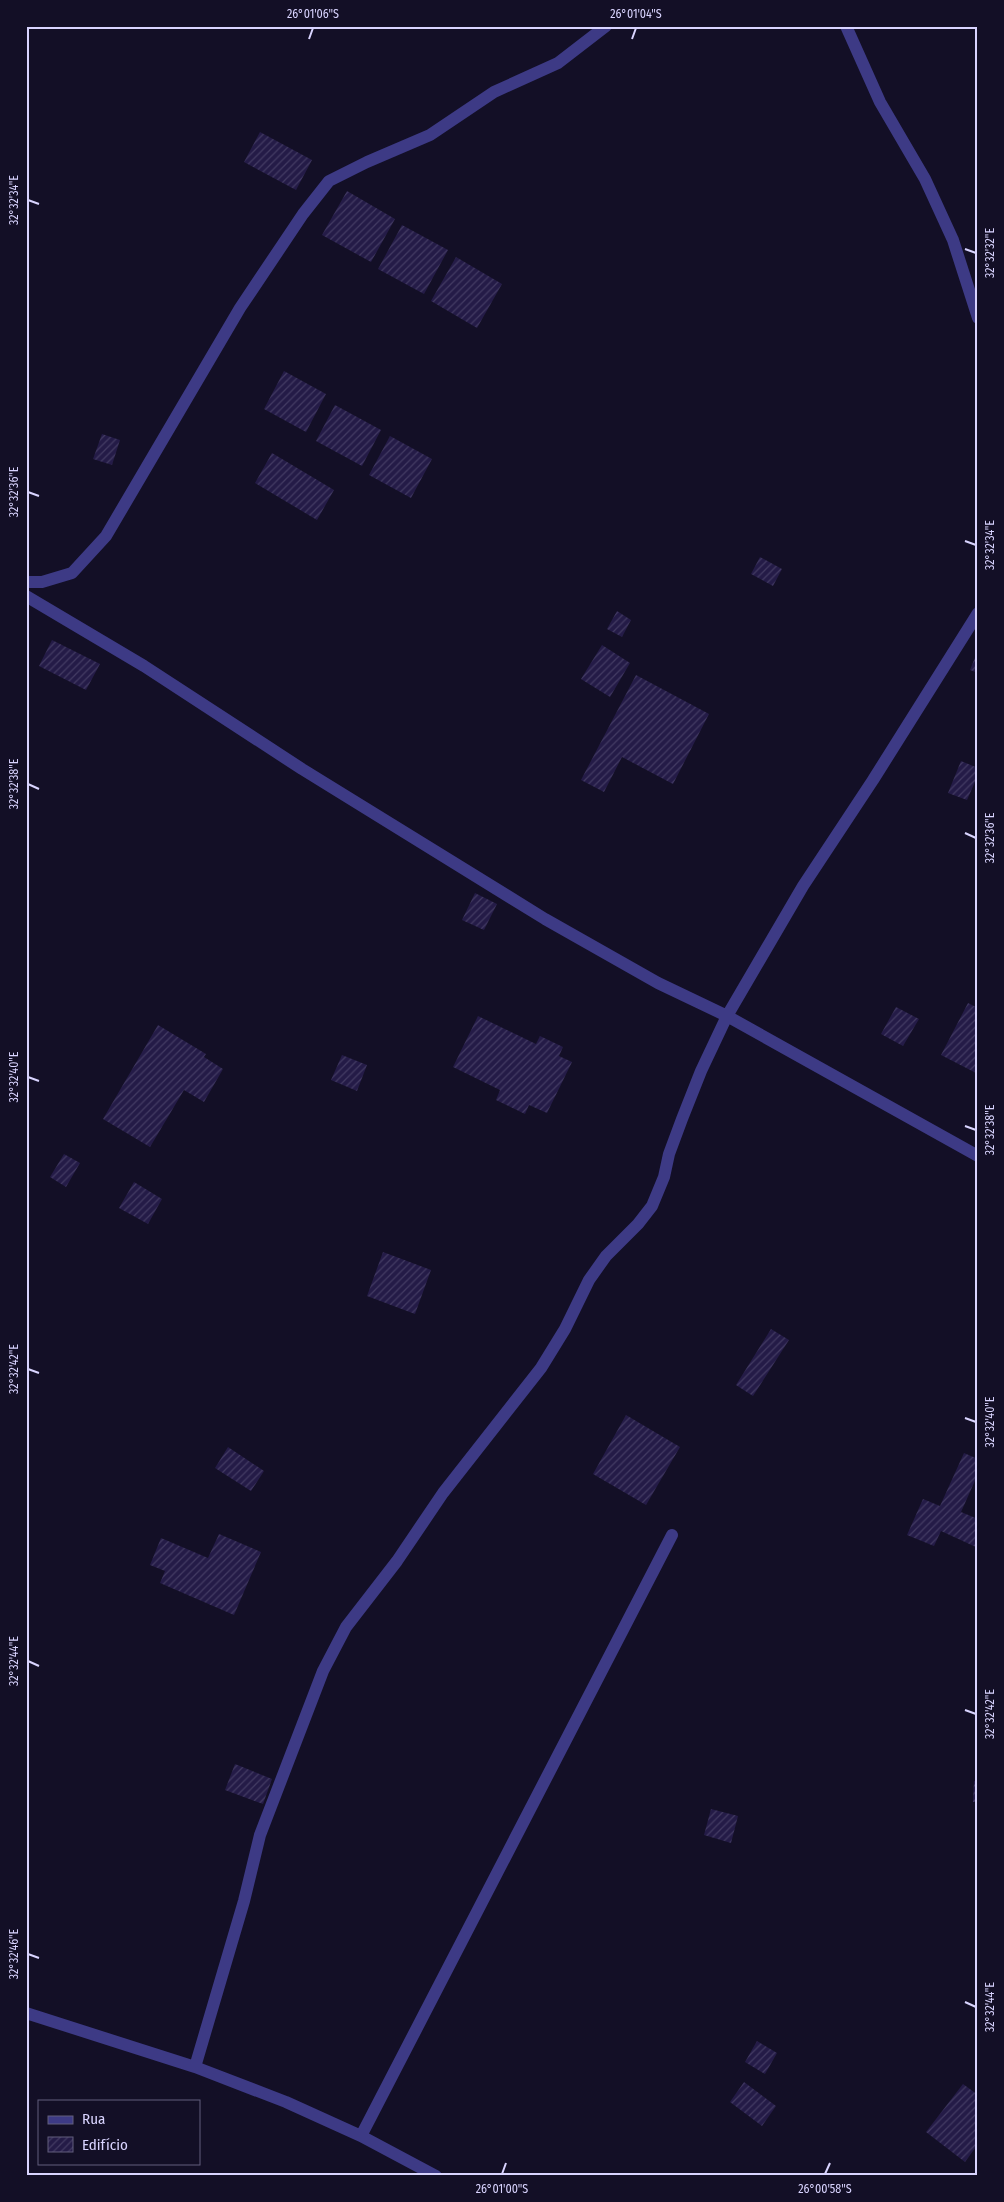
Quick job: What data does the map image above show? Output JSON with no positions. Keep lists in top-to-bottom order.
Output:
{
  "legend": ["Rua", "Edifício"],
  "coordinates": [
    "26°01'06\"S",
    "26°01'04\"S",
    "32°32'34\"E",
    "32°32'32\"E",
    "32°32'36\"E",
    "32°32'38\"E",
    "32°32'40\"E",
    "32°32'42\"E",
    "32°32'44\"E",
    "32°32'46\"E",
    "26°01'00\"S",
    "26°00'58\"S"
  ]
}
